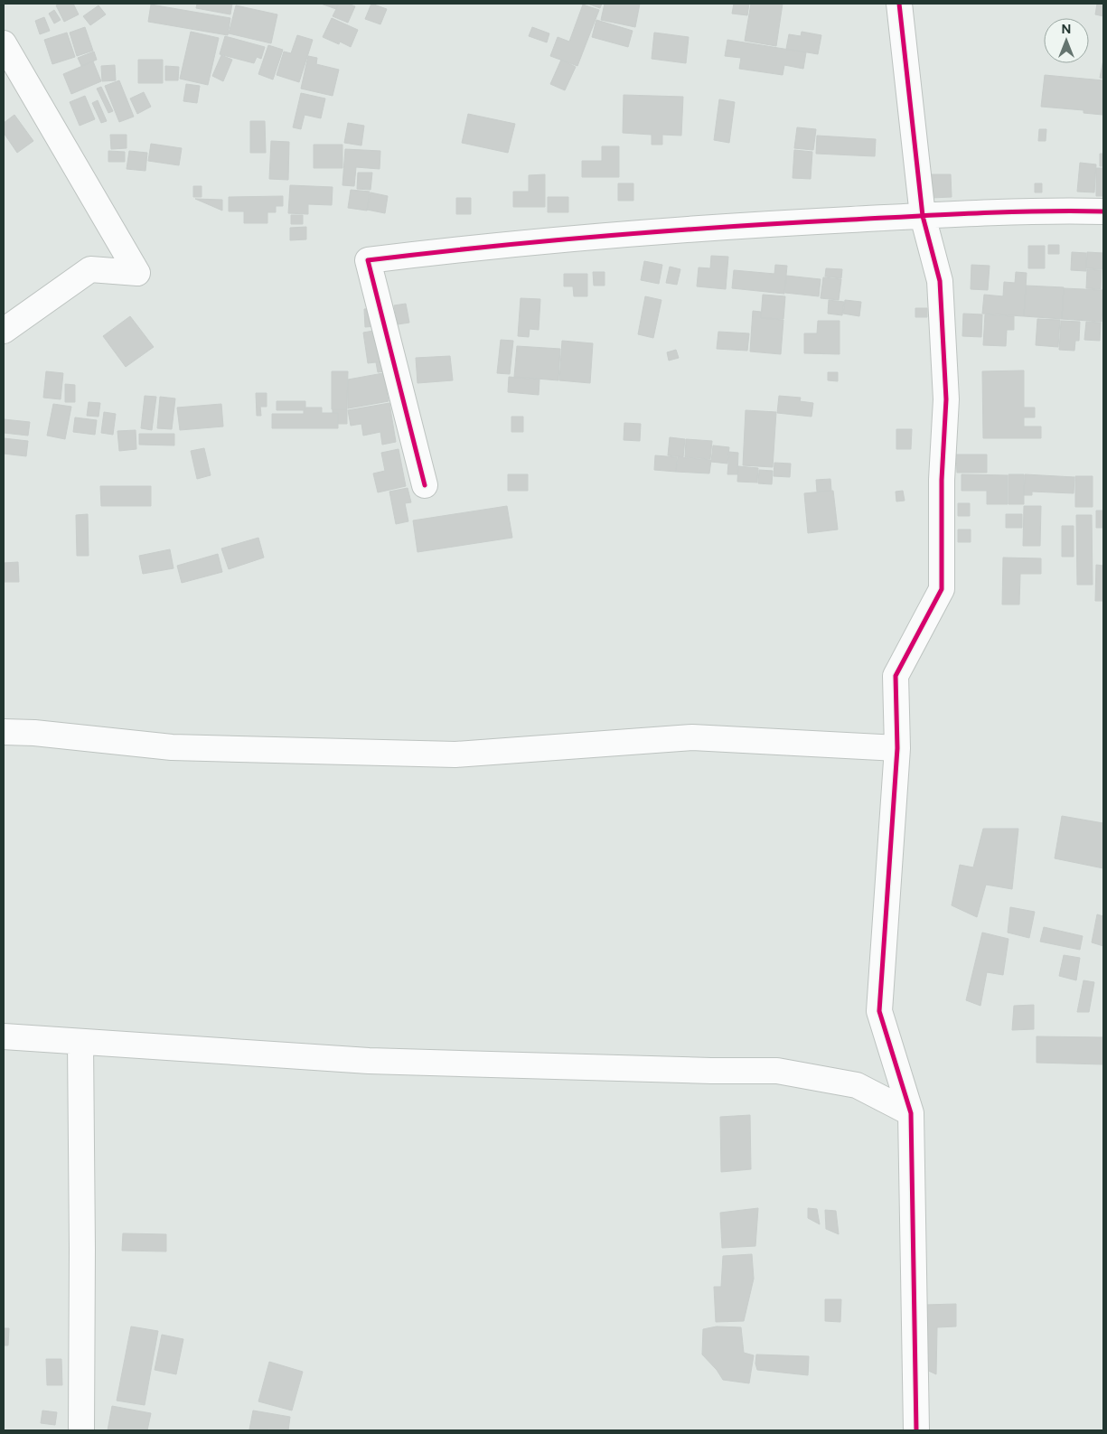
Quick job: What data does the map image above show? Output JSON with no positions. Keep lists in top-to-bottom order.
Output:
{
  "north": "top"
}
